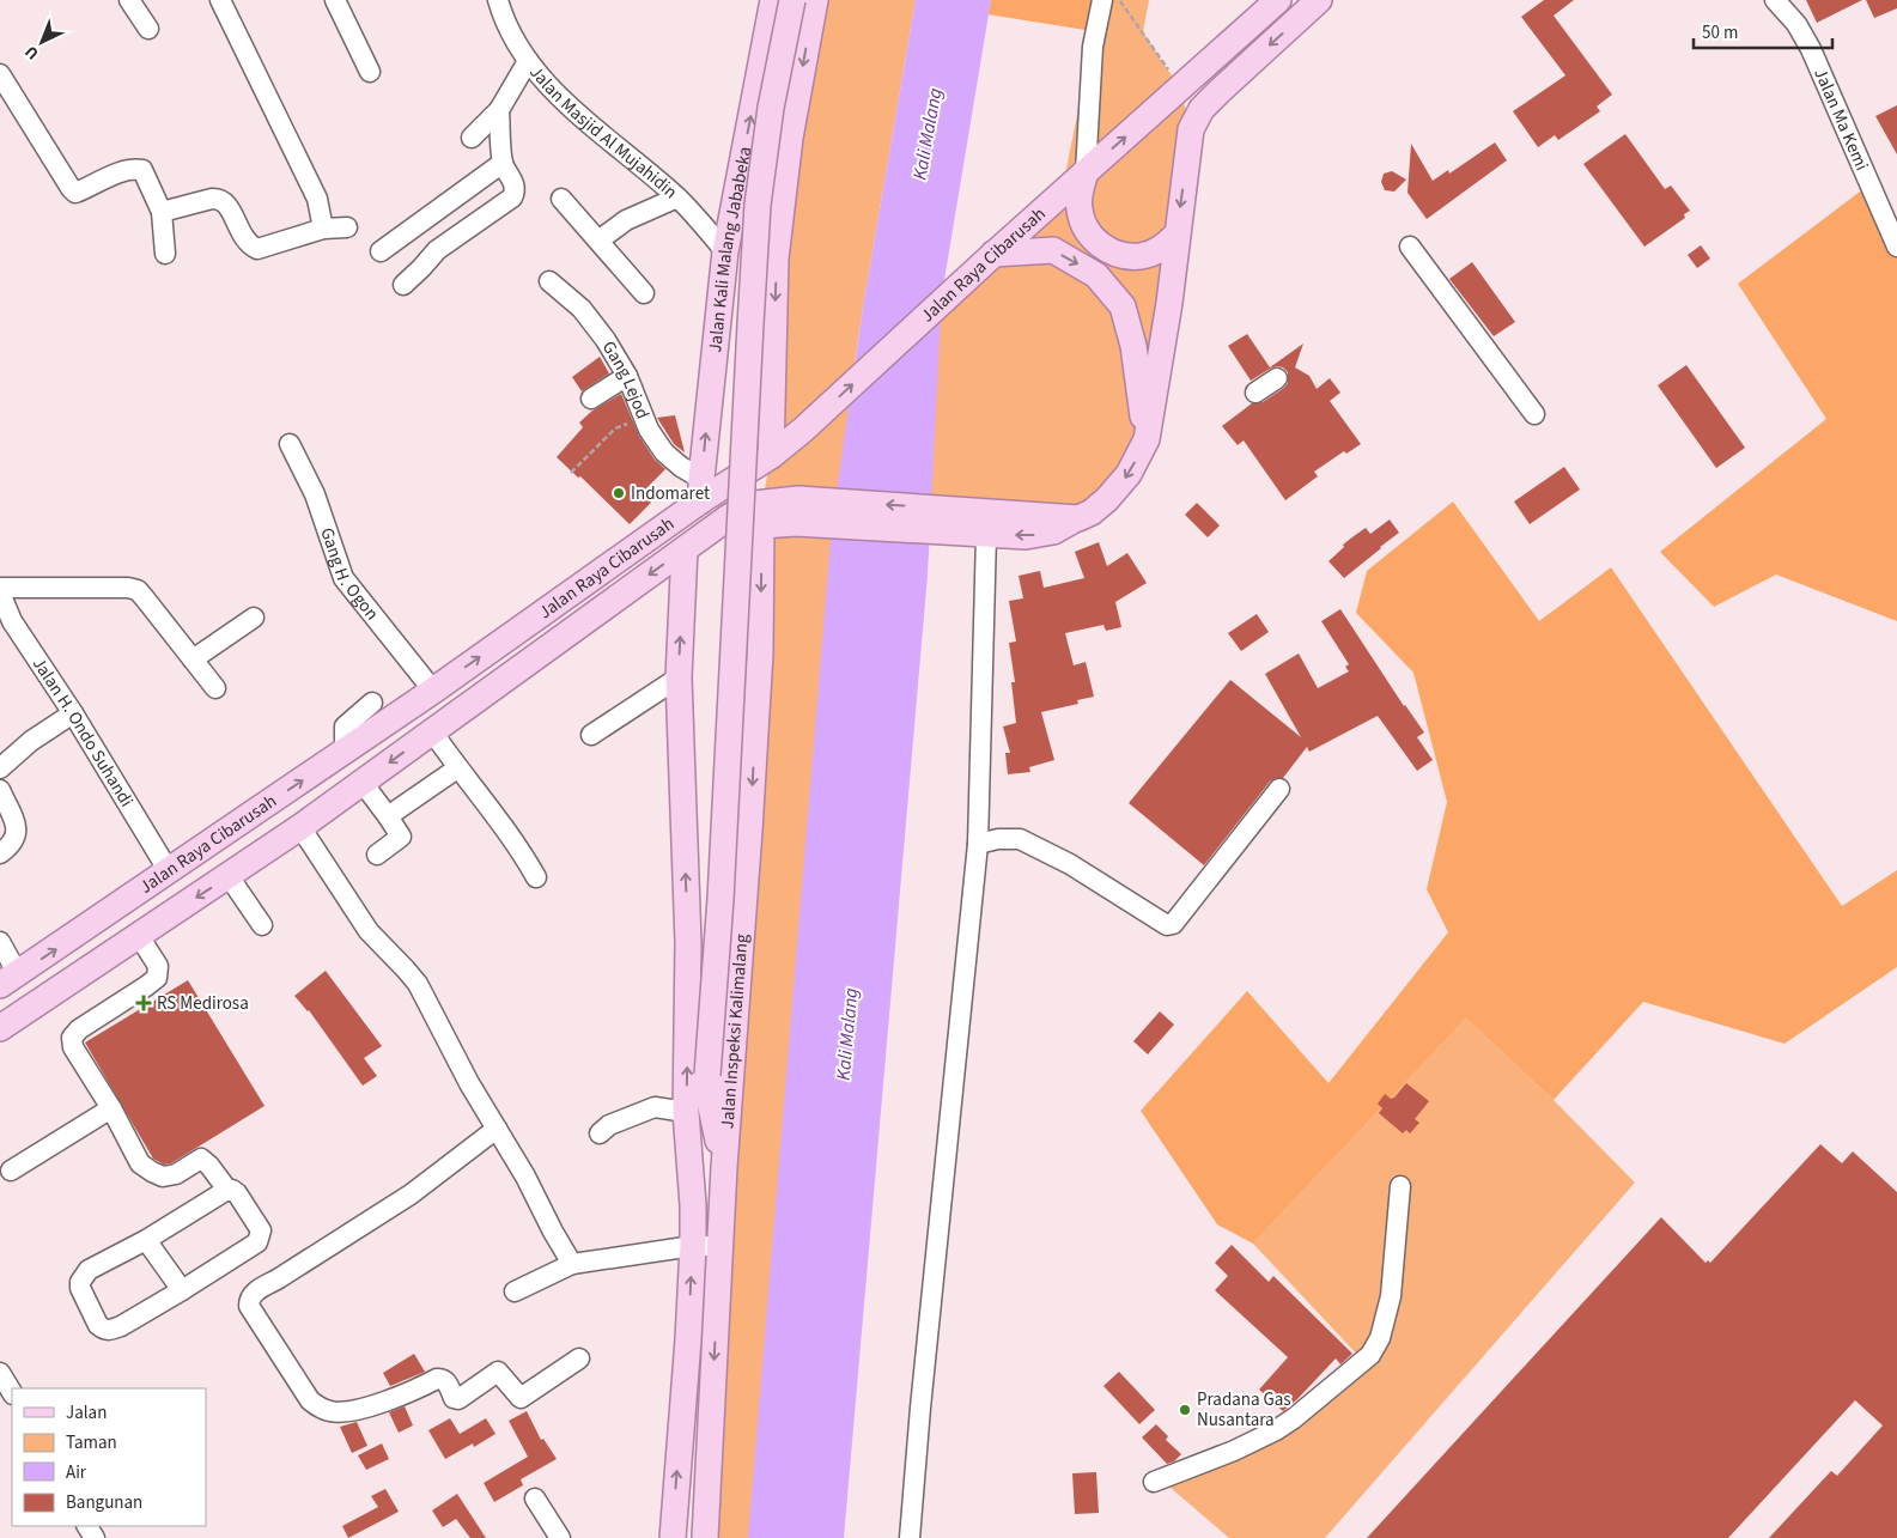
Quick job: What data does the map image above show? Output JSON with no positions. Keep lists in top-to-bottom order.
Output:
{
  "streets": {
    "main road": ["Jalan Kali Malang Jababeka", "Jalan Raya Cibarusah", "Jalan Inspeksi Kalimalang"],
    "street": [
      "Jalan Ma Kemi",
      "Jalan Masjid Al Mujahidin",
      "Gang Lejod",
      "Gang H. Ogon",
      "Jalan H. Ondo Suhandi"
    ]
  },
  "crossings": [
    ["Jalan Masjid Al Mujahidin", "Jalan Kali Malang Jababeka"],
    ["Jalan Kali Malang Jababeka", "Jalan Raya Cibarusah"],
    ["Jalan Kali Malang Jababeka", "Gang Lejod"],
    ["Jalan Raya Cibarusah", "Gang Lejod"],
    ["Jalan Raya Cibarusah", "Gang H. Ogon"],
    ["Jalan Raya Cibarusah", "Jalan H. Ondo Suhandi"],
    ["Jalan Raya Cibarusah", "Jalan Inspeksi Kalimalang"]
  ],
  "water": ["Kali Malang"],
  "places": {
    "other": ["Indomaret", "Pradana Gas Nusantara"],
    "health": ["RS Medirosa"]
  },
  "legend": [
    "Jalan",
    "Taman",
    "Air",
    "Bangunan"
  ],
  "scale_bar": "50 m",
  "north": "bottom left"
}
